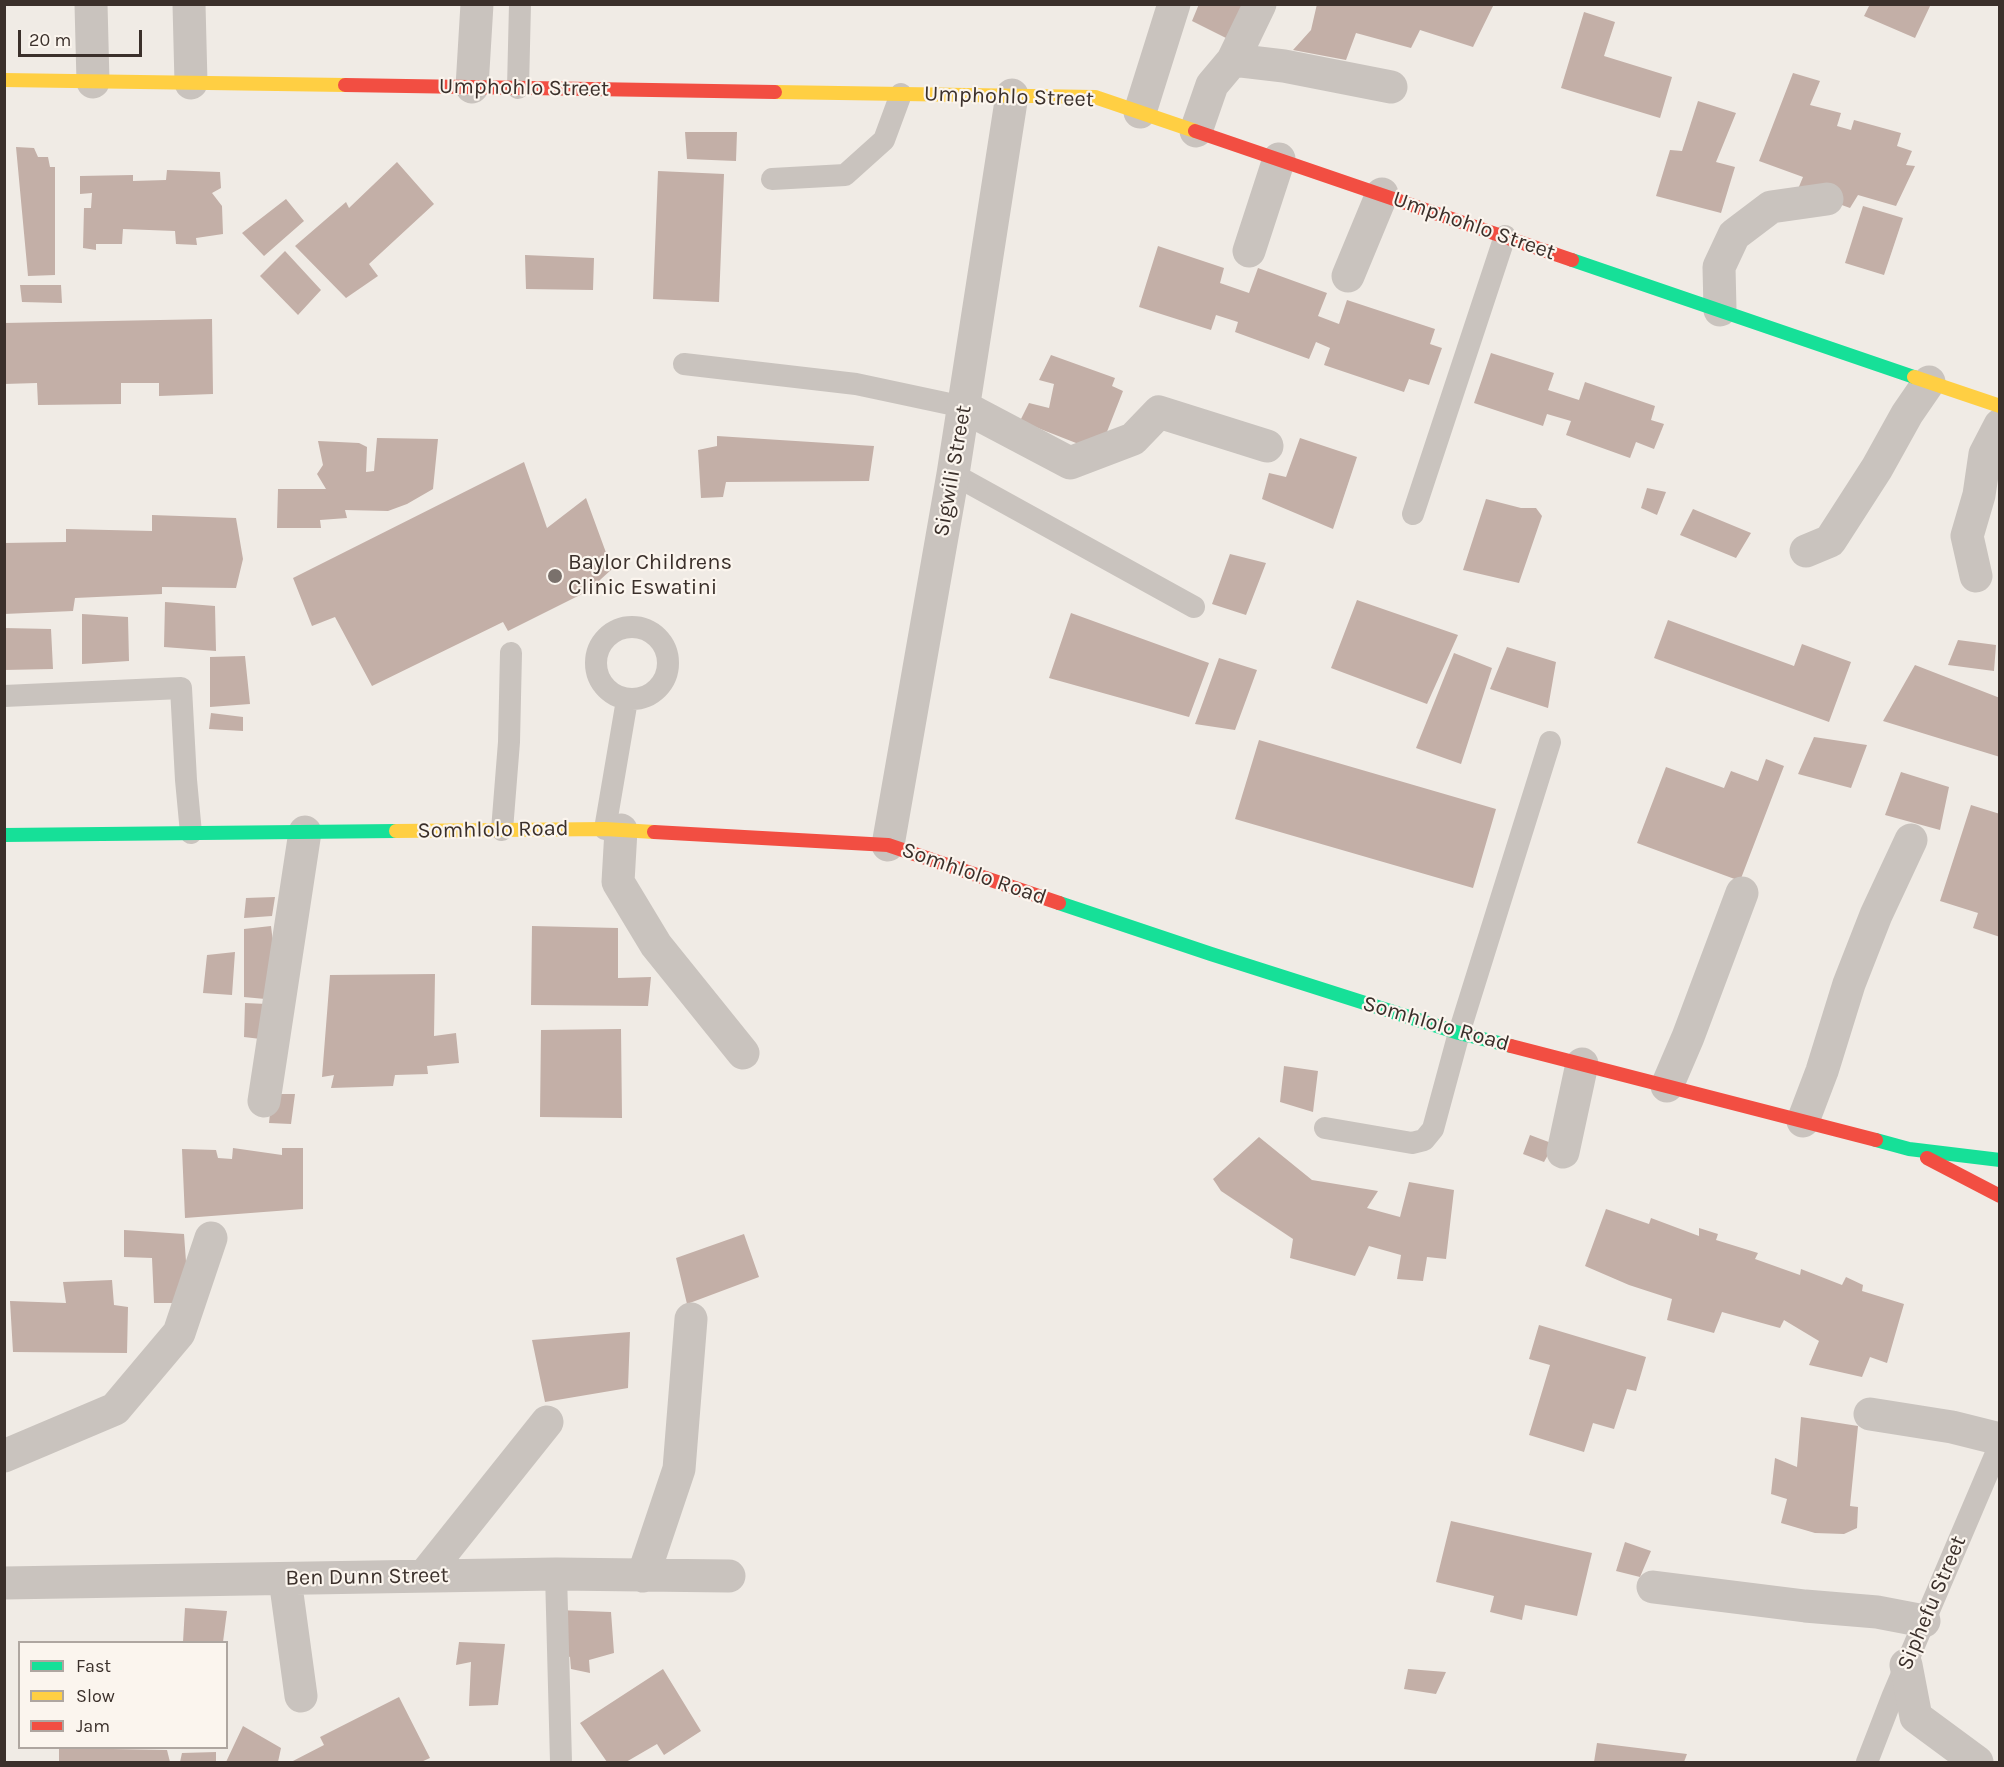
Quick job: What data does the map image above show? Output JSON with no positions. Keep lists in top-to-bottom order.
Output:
{
  "streets": {
    "main road": ["Umphohlo Street", "Somhlolo Road"],
    "street": ["Sigwili Street", "Ben Dunn Street"],
    "lane": ["Siphefu Street"]
  },
  "crossings": [
    ["Umphohlo Street", "Sigwili Street"],
    ["Sigwili Street", "Somhlolo Road"]
  ],
  "places": ["Baylor Childrens Clinic Eswatini"],
  "legend": ["Fast", "Slow", "Jam"],
  "scale_bar": "20 m"
}
